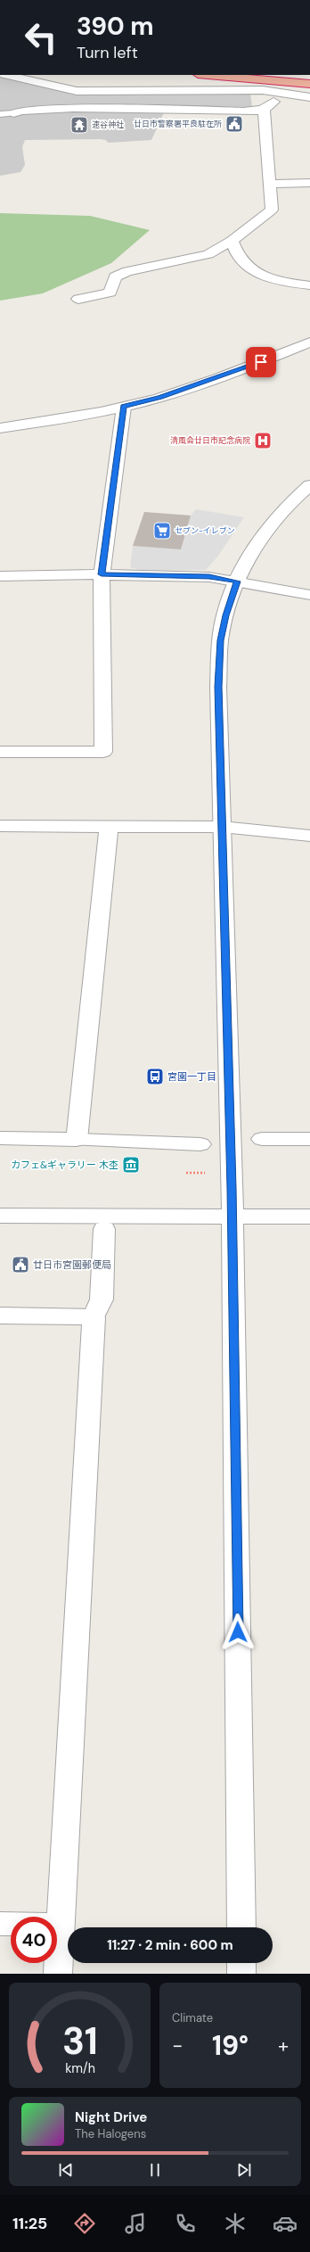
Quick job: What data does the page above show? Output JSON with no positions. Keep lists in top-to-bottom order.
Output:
{
  "places": {
    "public building": ["廿日市警察署平良駐在所", "廿日市宮園郵便局"],
    "temple": ["速谷神社"],
    "hospital": ["清風会廿日市記念病院"],
    "supermarket": ["セブン-イレブン"],
    "bus stop": ["宮園一丁目"],
    "museum": ["カフェ&ギャラリー 木杢"]
  },
  "page": {
    "turn": ["390 m", "Turn left"],
    "limit": "40",
    "trip": "11:27 · 2 min · 600 m",
    "tile": "Climate",
    "heat": ["−", "19°", "+"],
    "song": ["Night Drive", "The Halogens"],
    "tabs": "11:25",
    "gauge": ["31", "km/h"]
  }
}
